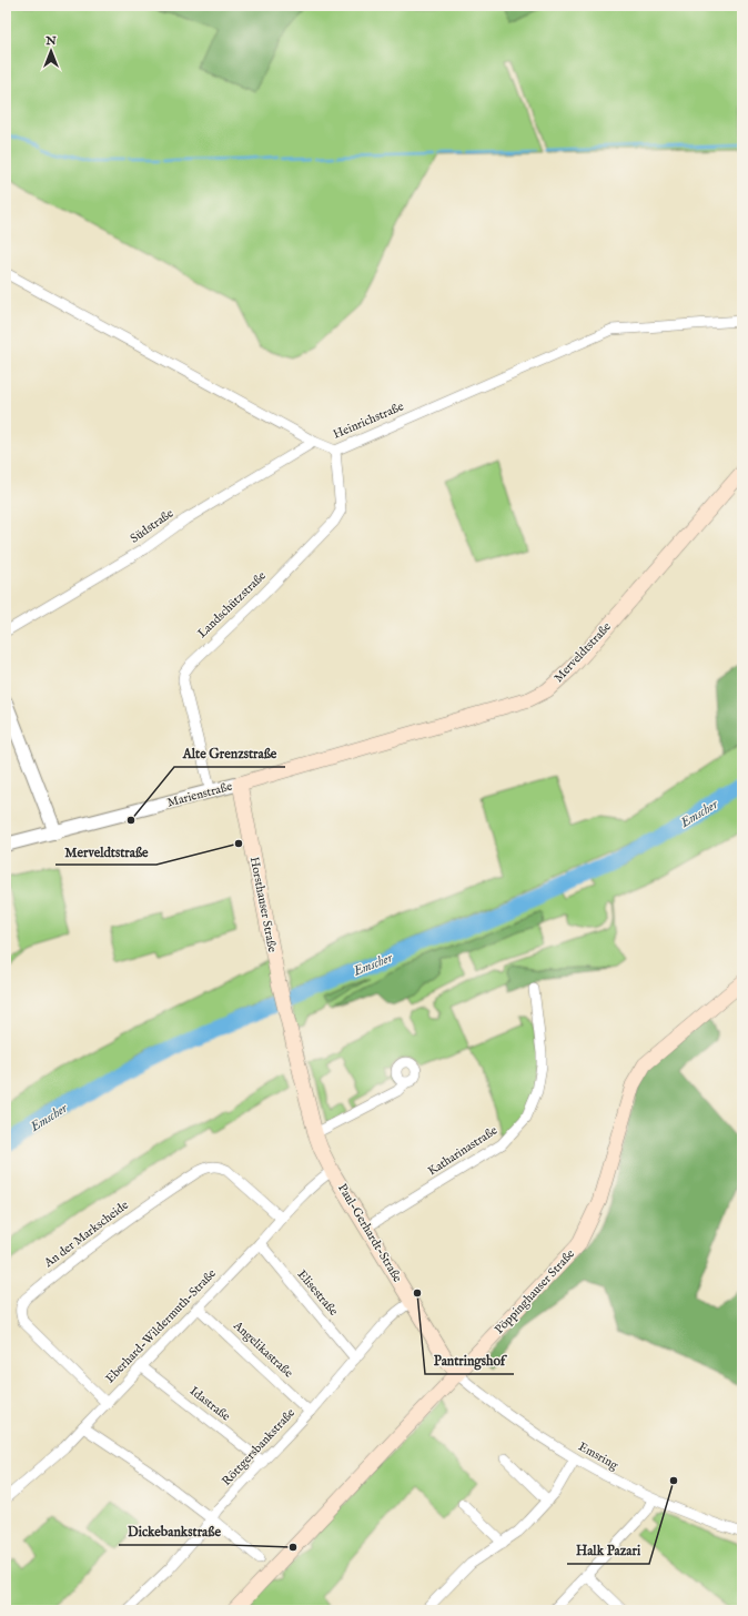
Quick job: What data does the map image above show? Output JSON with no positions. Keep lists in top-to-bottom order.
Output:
{
  "streets": {
    "main road": [
      "Merveldtstraße",
      "Horsthauser Straße",
      "Paul-Gerhardt-Straße",
      "Pöppinghauser Straße"
    ],
    "street": [
      "Heinrichstraße",
      "Südstraße",
      "Landschützstraße",
      "Marienstraße",
      "Katharinastraße",
      "An der Markscheide",
      "Elisestraße",
      "Eberhard-Wildermuth-Straße",
      "Angelikastraße",
      "Idastraße",
      "Röttgersbankstraße",
      "Emsring"
    ]
  },
  "crossings": [
    ["Heinrichstraße", "Südstraße"],
    ["Heinrichstraße", "Landschützstraße"],
    ["Landschützstraße", "Marienstraße"],
    ["Merveldtstraße", "Marienstraße"],
    ["Merveldtstraße", "Horsthauser Straße"],
    ["Marienstraße", "Horsthauser Straße"],
    ["Horsthauser Straße", "Paul-Gerhardt-Straße"],
    ["Katharinastraße", "Paul-Gerhardt-Straße"],
    ["Paul-Gerhardt-Straße", "Pöppinghauser Straße"],
    ["Paul-Gerhardt-Straße", "Eberhard-Wildermuth-Straße"],
    ["Paul-Gerhardt-Straße", "Röttgersbankstraße"],
    ["Paul-Gerhardt-Straße", "Emsring"],
    ["An der Markscheide", "Eberhard-Wildermuth-Straße"],
    ["Pöppinghauser Straße", "Emsring"],
    ["Elisestraße", "Eberhard-Wildermuth-Straße"],
    ["Elisestraße", "Röttgersbankstraße"],
    ["Eberhard-Wildermuth-Straße", "Angelikastraße"],
    ["Eberhard-Wildermuth-Straße", "Idastraße"],
    ["Angelikastraße", "Röttgersbankstraße"],
    ["Idastraße", "Röttgersbankstraße"]
  ],
  "water": ["Emscher"],
  "places": [
    "Alte Grenzstraße",
    "Merveldtstraße",
    "Pantringshof",
    "Halk Pazari",
    "Dickebankstraße"
  ],
  "north": "top"
}
